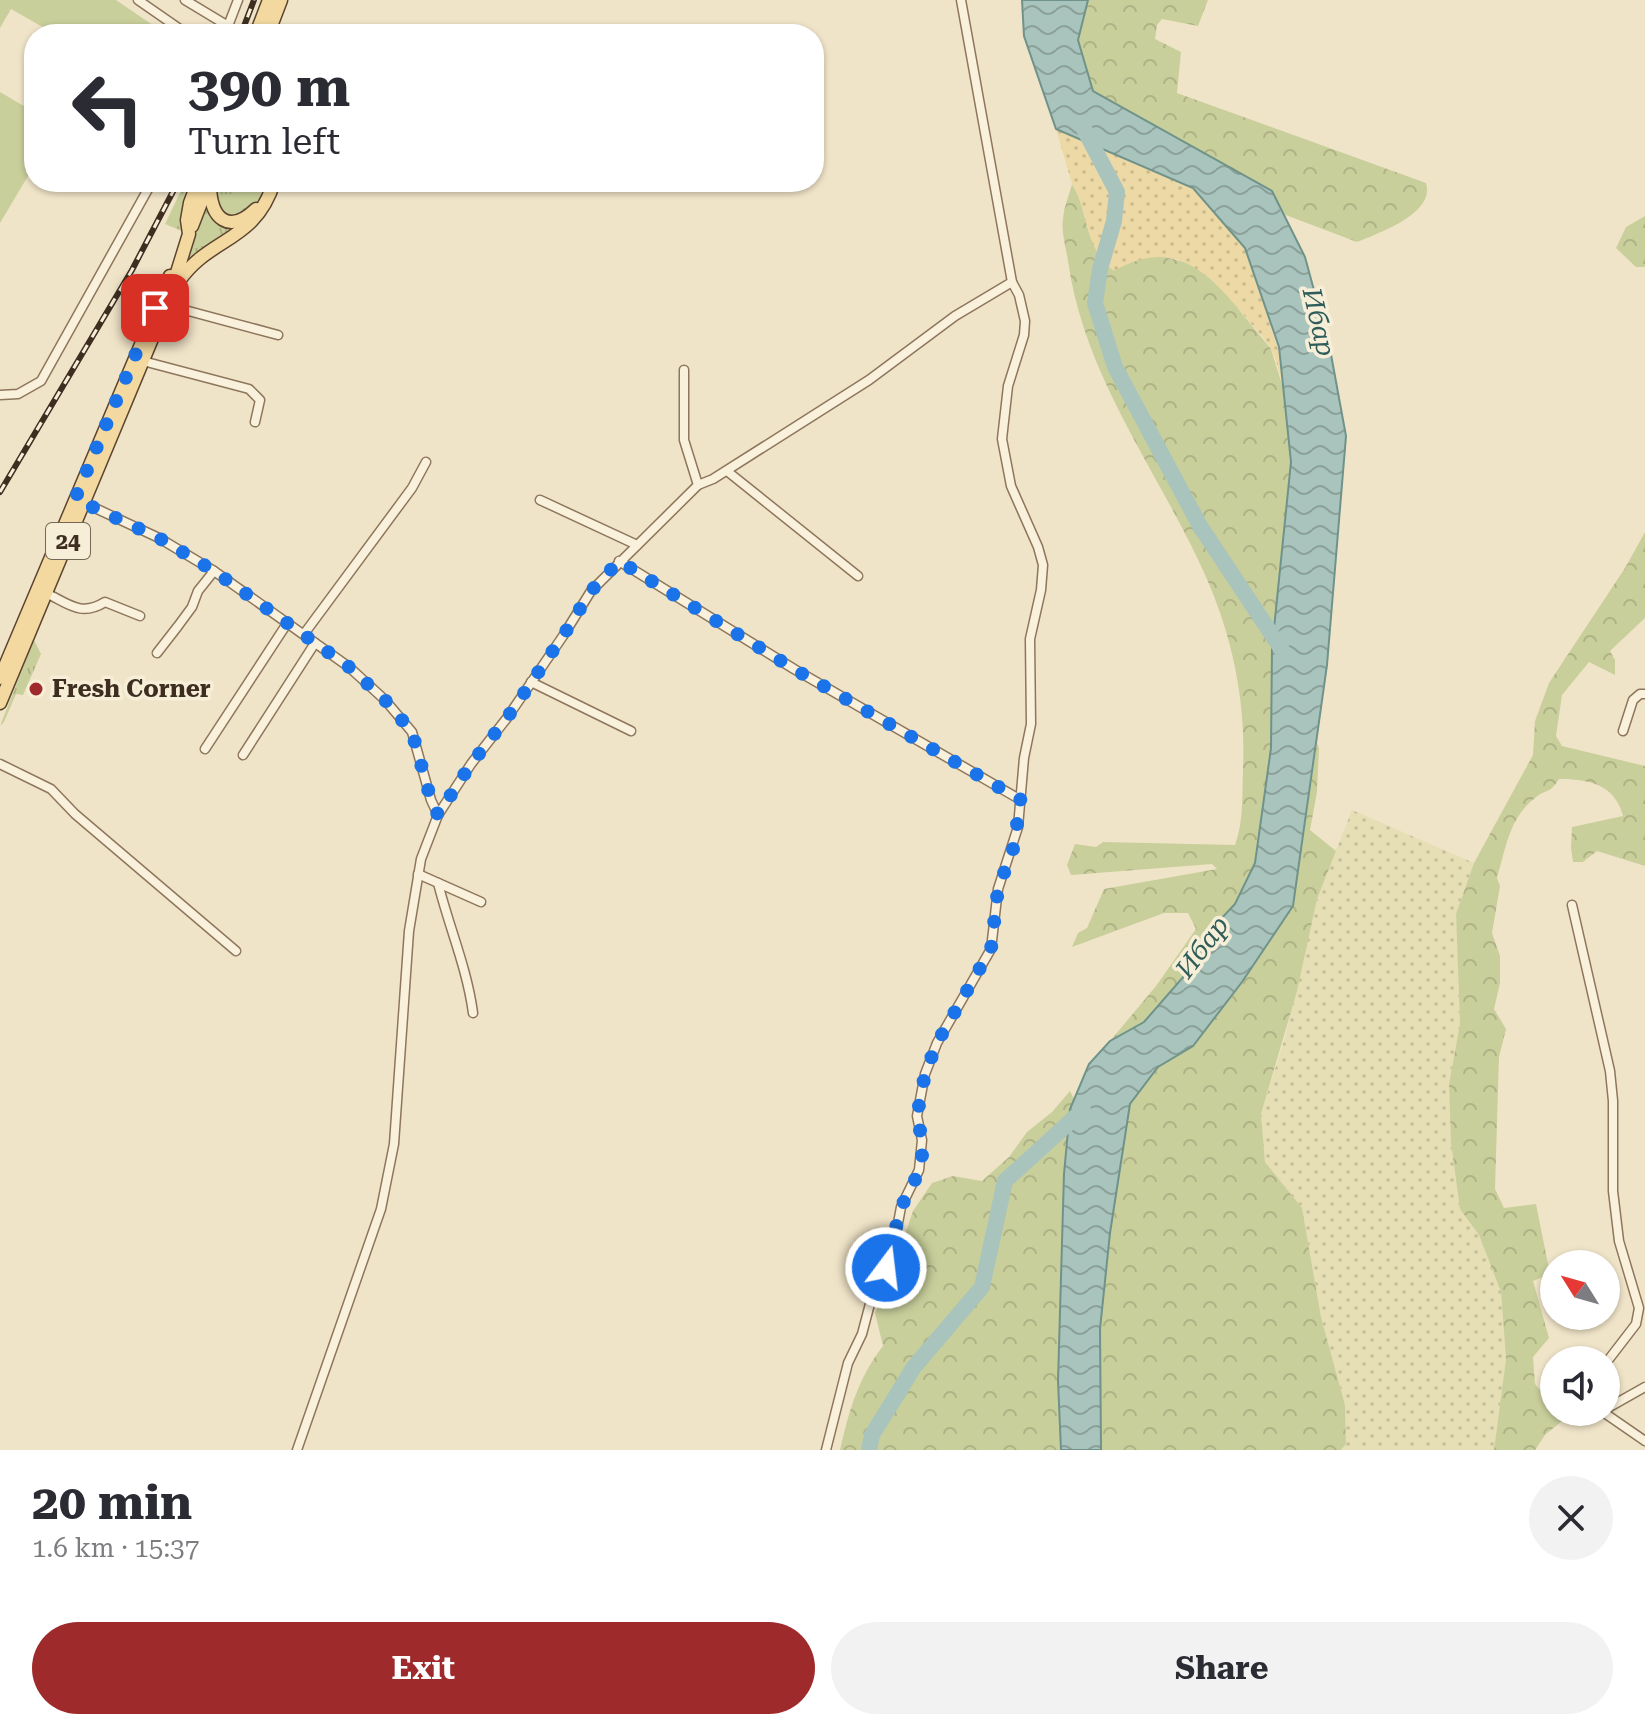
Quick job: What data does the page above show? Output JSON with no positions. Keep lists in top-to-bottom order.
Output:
{
  "streets": {
    "main road": ["24"]
  },
  "water": ["Ибар"],
  "places": ["Fresh Corner"],
  "north": "top left",
  "page": {
    "turn": ["390 m", "Turn left"],
    "heading": ["20 min", "1.6 km · 15:37"],
    "buttons": ["Exit", "Share"]
  }
}
